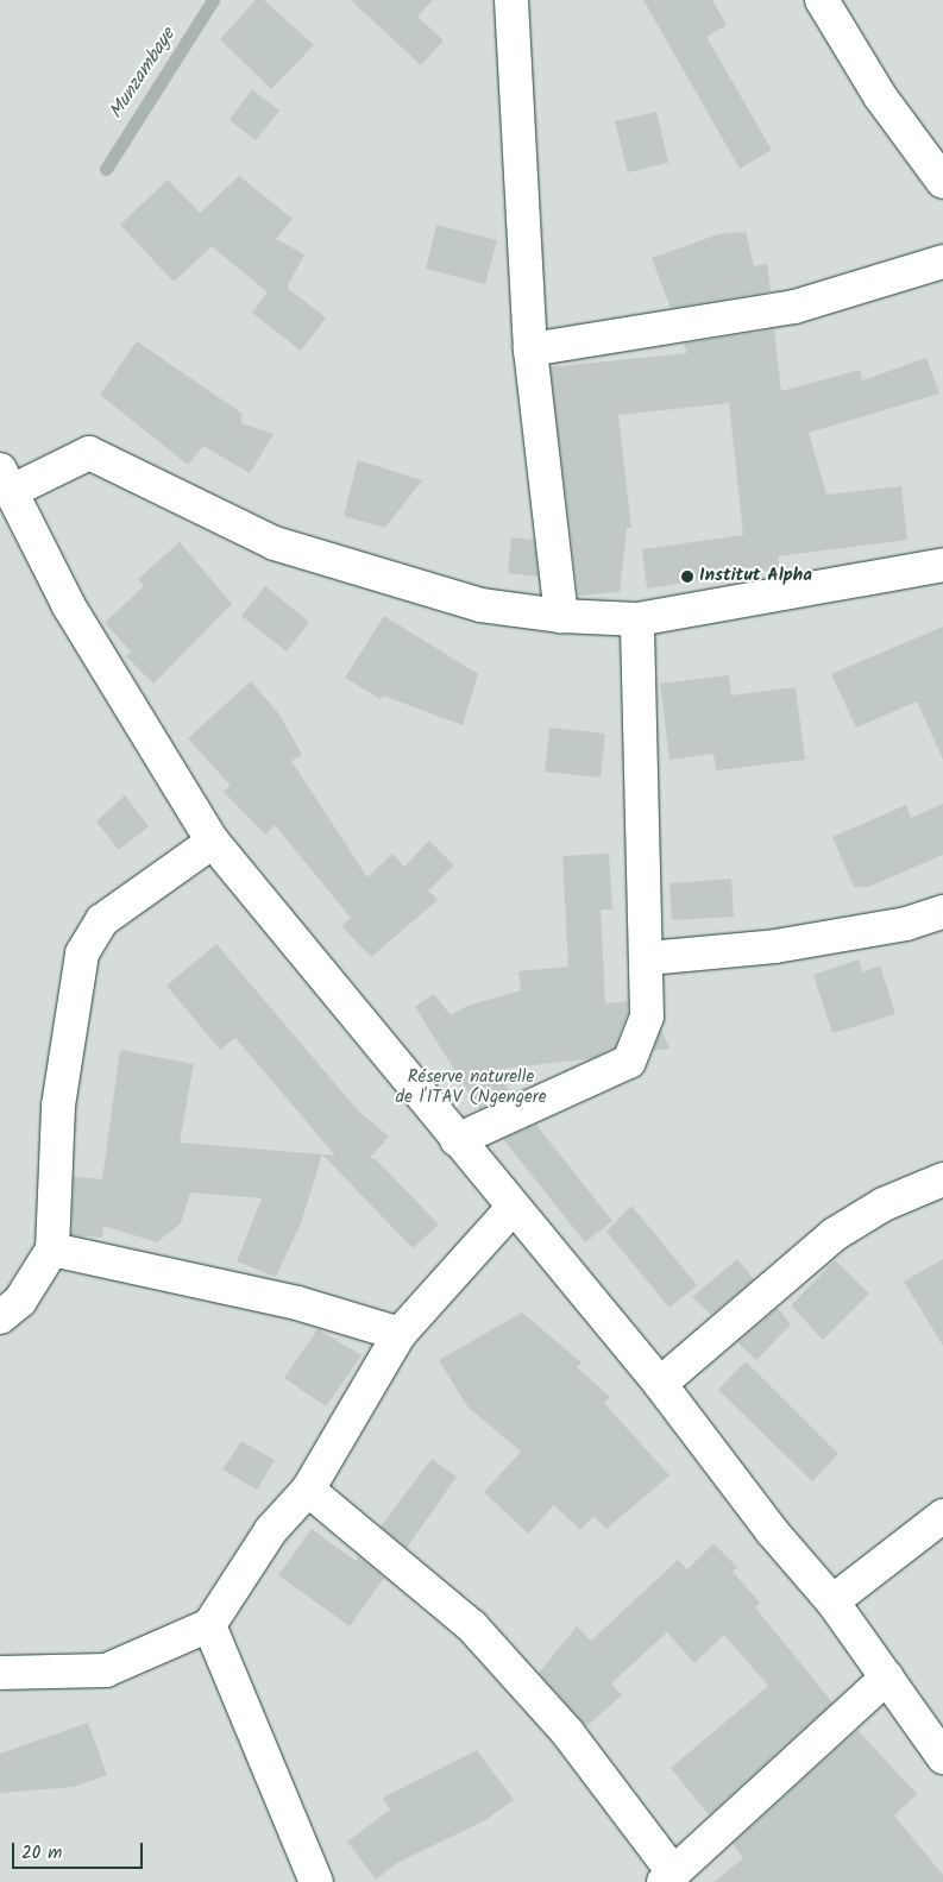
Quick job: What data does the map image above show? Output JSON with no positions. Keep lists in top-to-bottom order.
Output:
{
  "water": ["Munzambaye"],
  "parks": ["Réserve naturelle de l'ITAV (Ngengere"],
  "places": ["Institut Alpha"],
  "scale_bar": "20 m"
}
